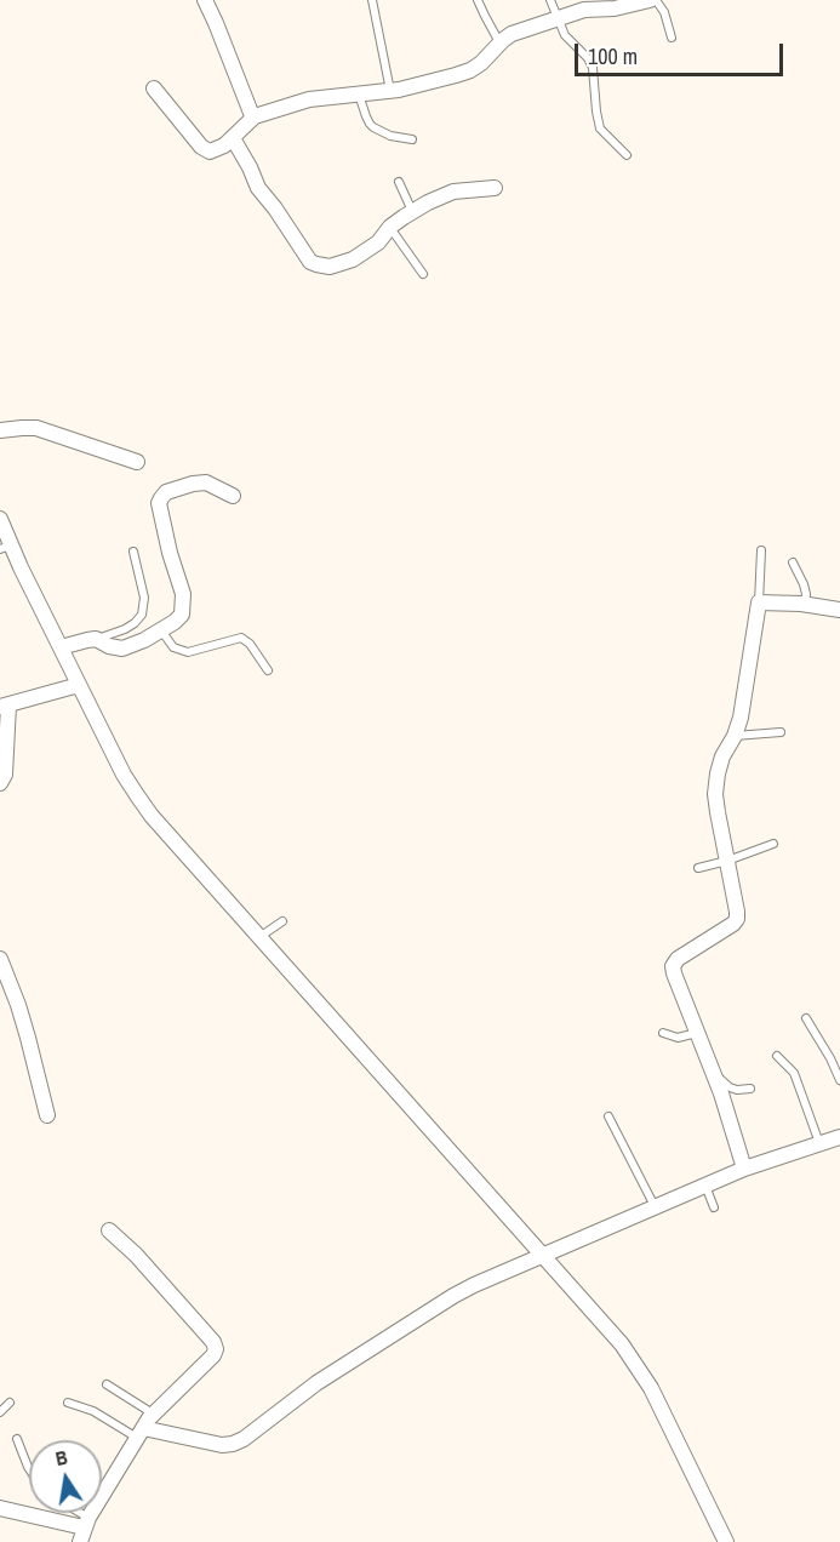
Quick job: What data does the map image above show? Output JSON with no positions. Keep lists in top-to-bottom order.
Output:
{
  "scale_bar": "100 m",
  "north": "top"
}
